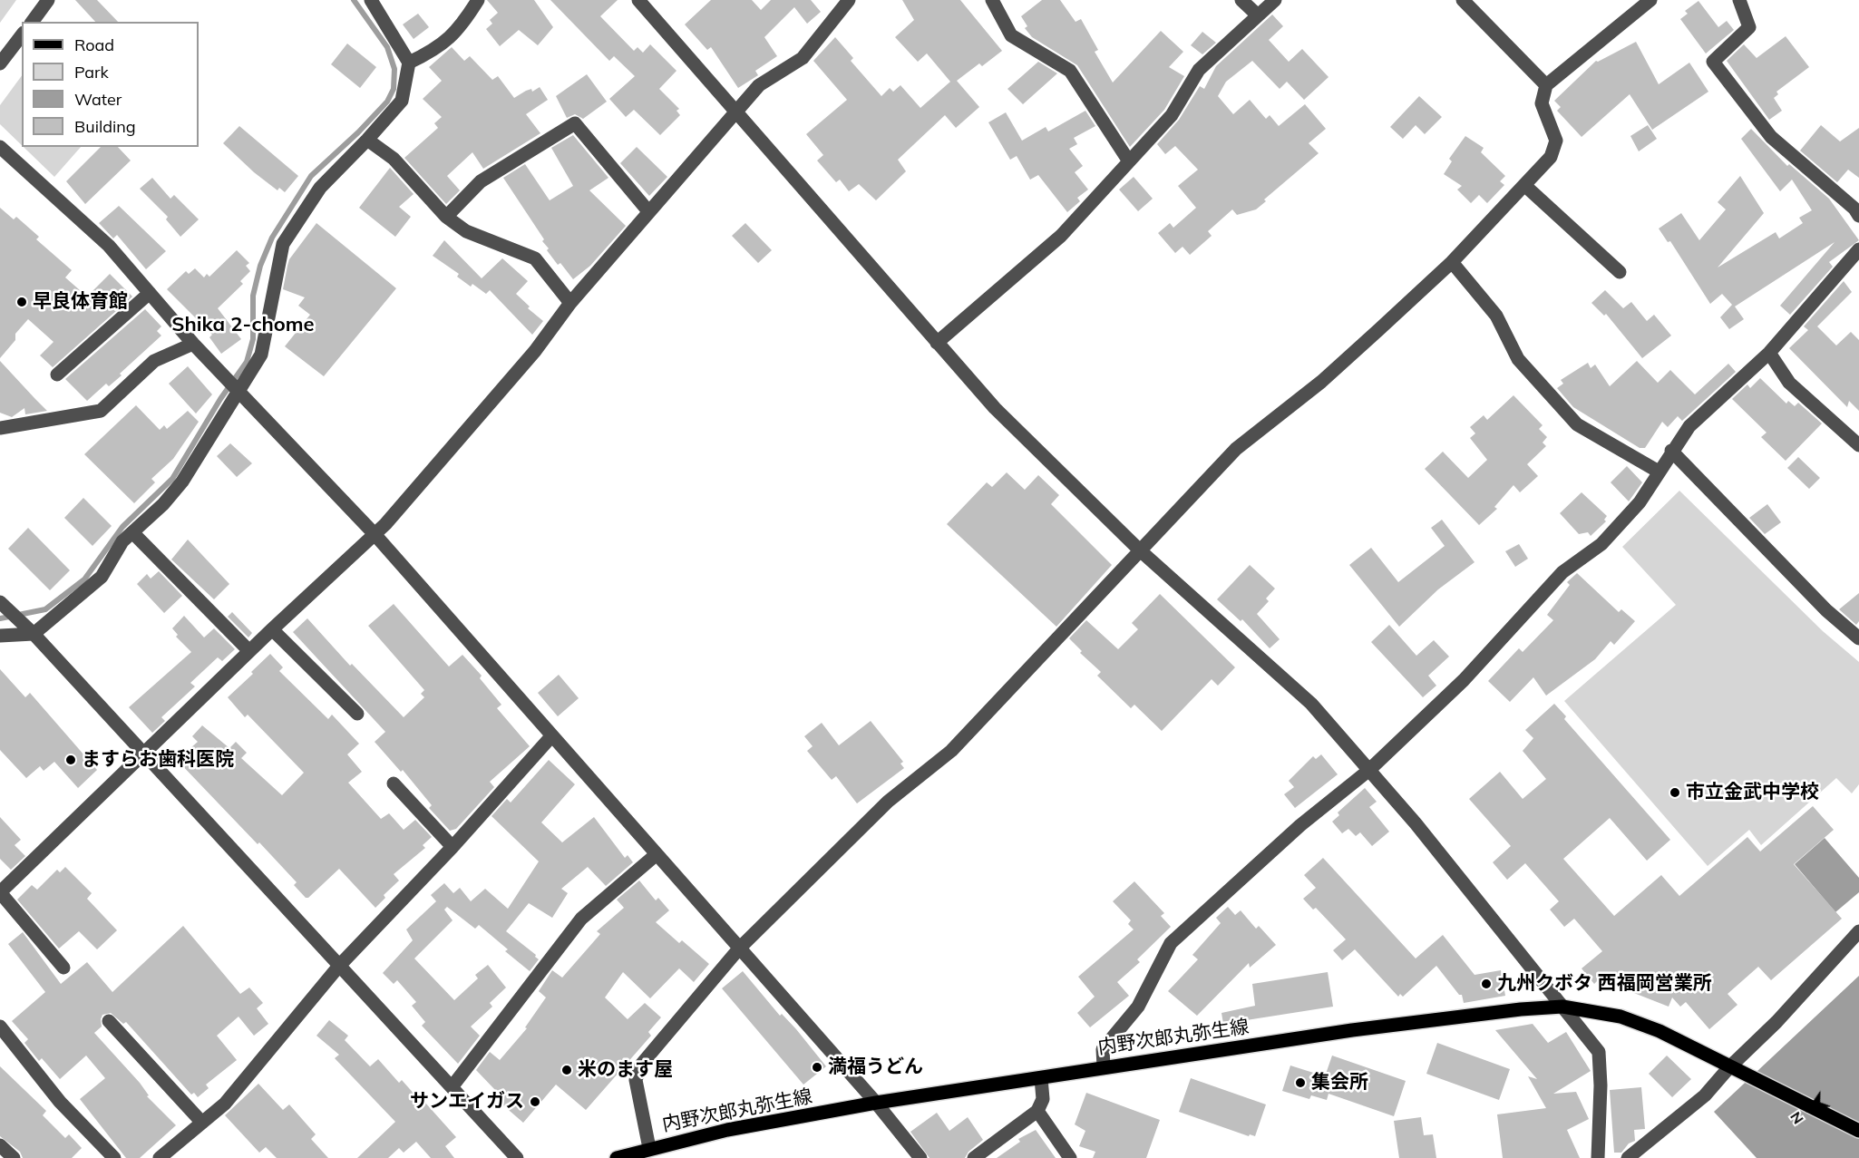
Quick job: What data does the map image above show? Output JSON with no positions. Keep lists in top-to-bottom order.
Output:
{
  "streets": {
    "main road": ["内野次郎丸弥生線"]
  },
  "districts": ["Shika 2-chome"],
  "places": [
    "早良体育館",
    "ますらお歯科医院",
    "市立金武中学校",
    "九州クボタ 西福岡営業所",
    "満福うどん",
    "米のます屋",
    "集会所",
    "サンエイガス"
  ],
  "legend": [
    "Road",
    "Park",
    "Water",
    "Building"
  ],
  "north": "bottom left"
}
